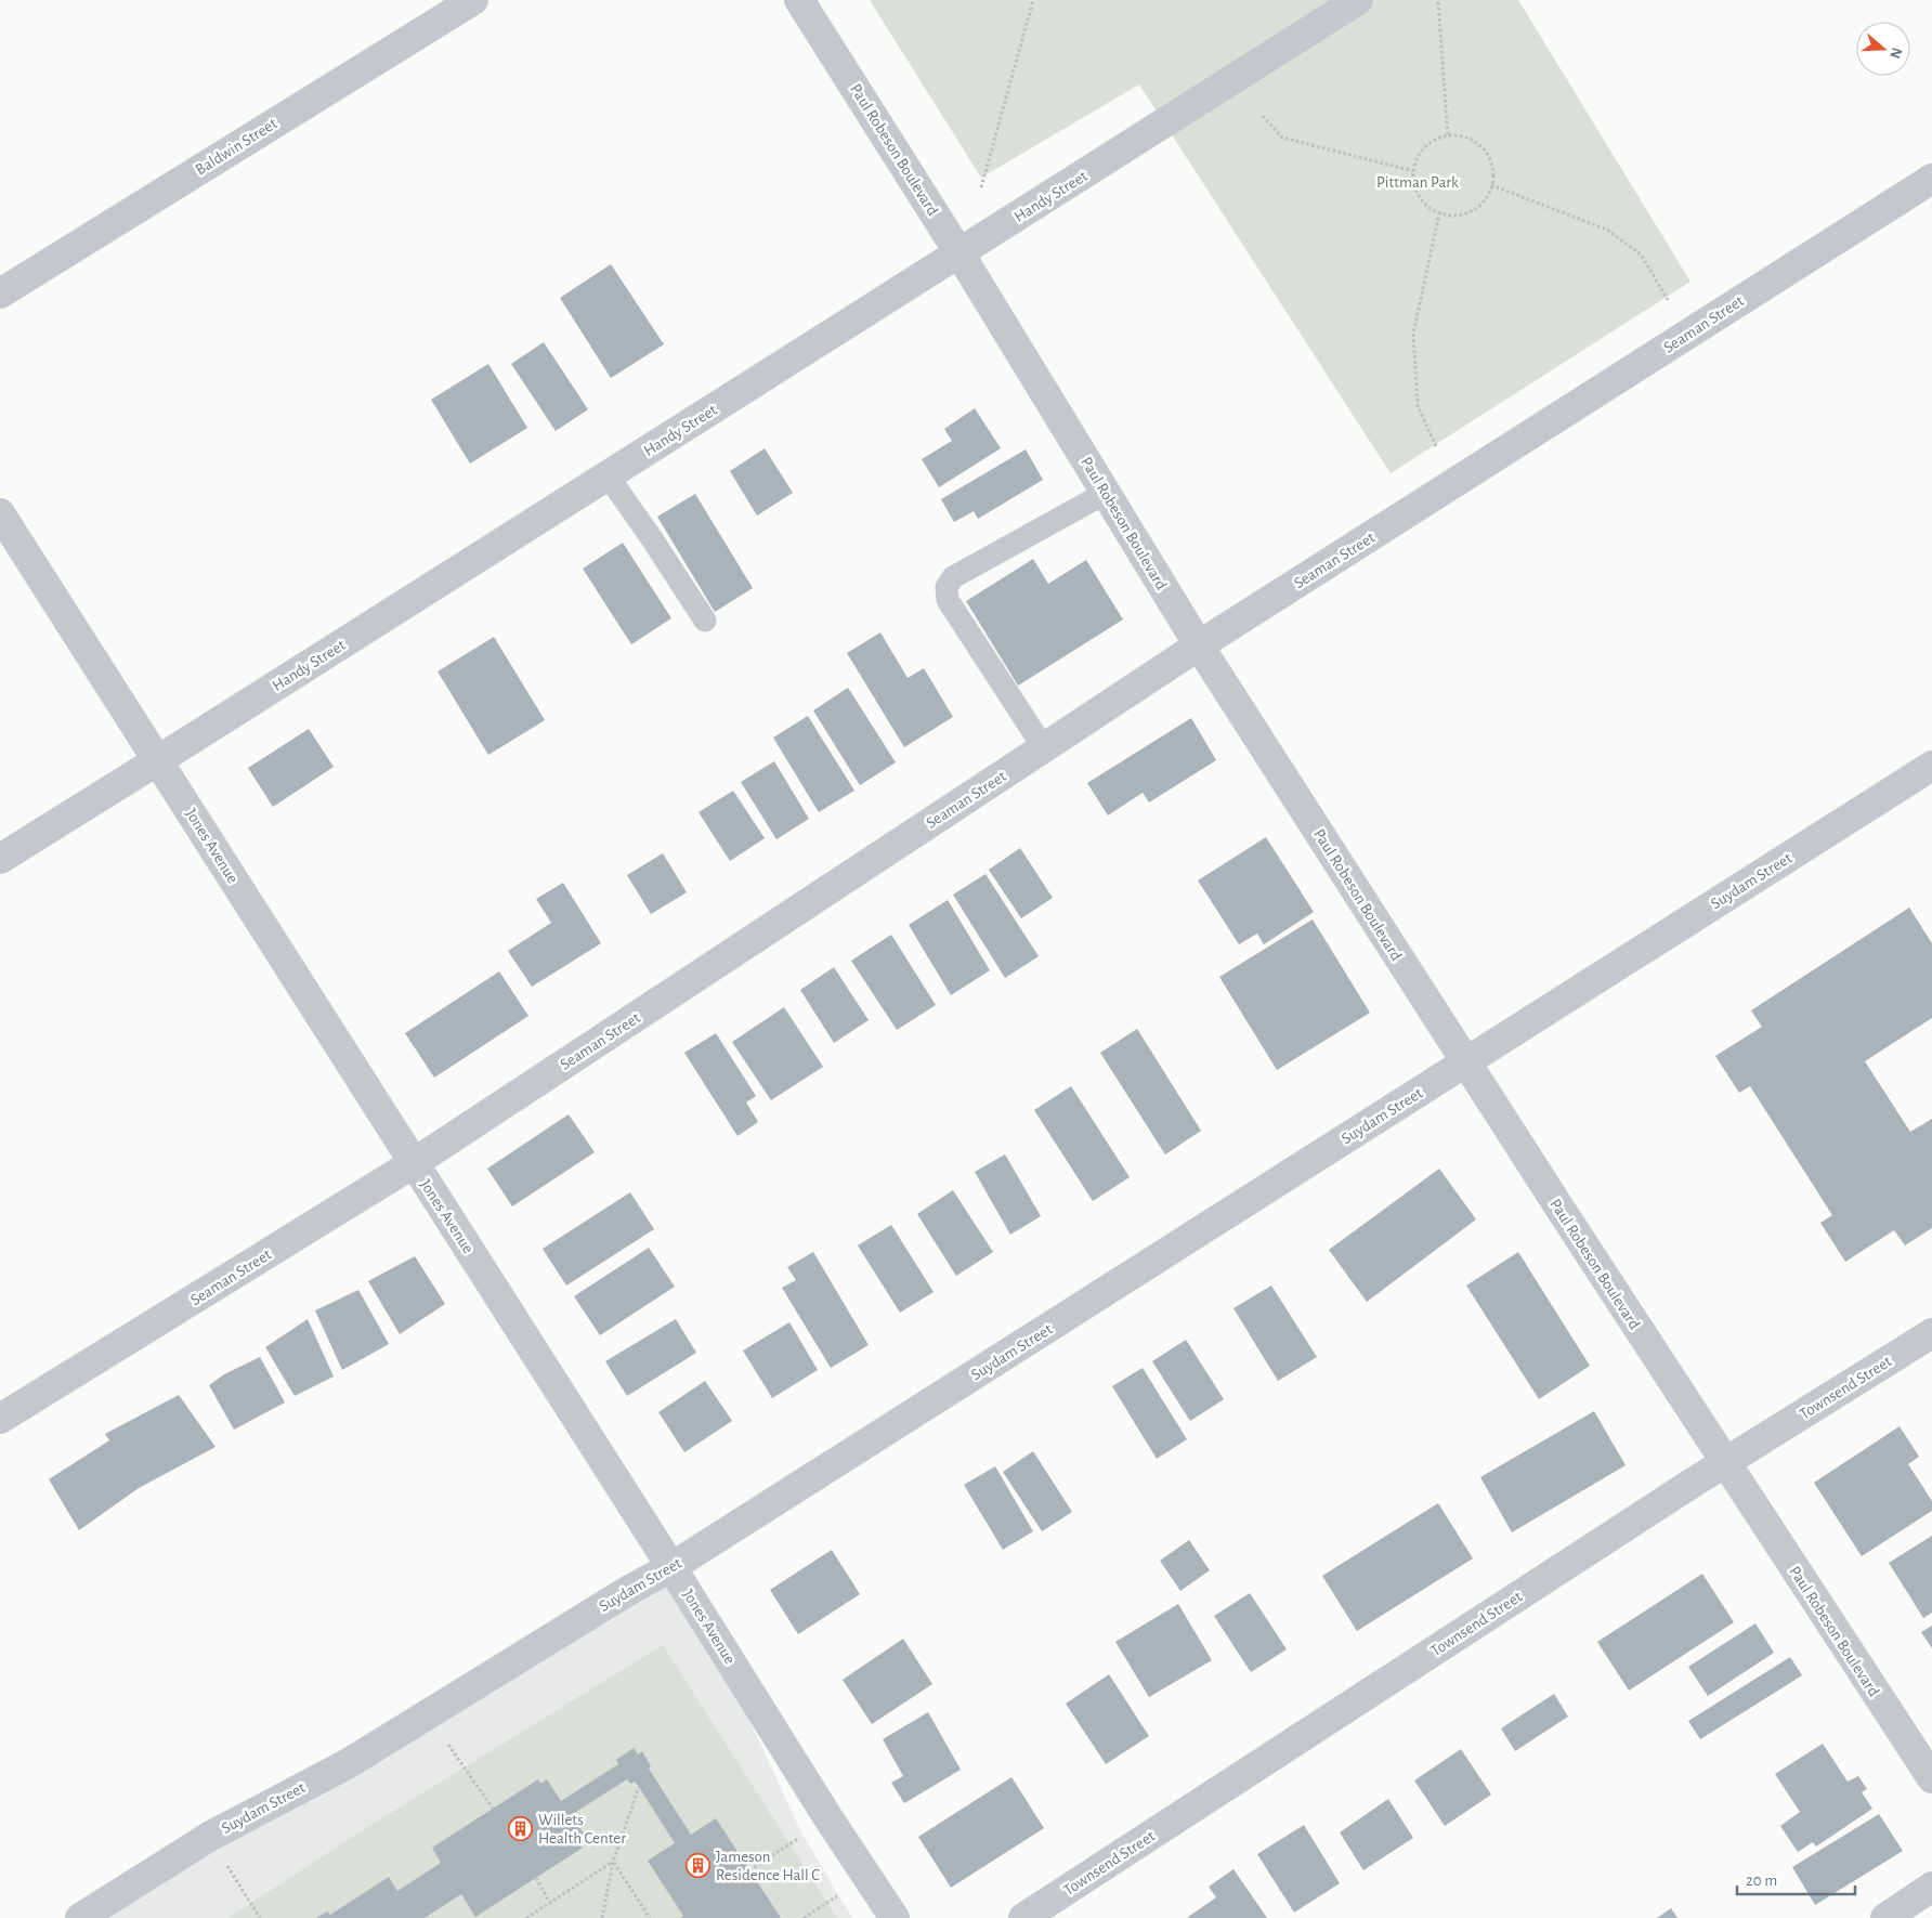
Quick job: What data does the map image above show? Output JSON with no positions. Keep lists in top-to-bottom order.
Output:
{
  "streets": {
    "street": [
      "Baldwin Street",
      "Paul Robeson Boulevard",
      "Handy Street",
      "Seaman Street",
      "Jones Avenue",
      "Suydam Street",
      "Townsend Street"
    ]
  },
  "crossings": [
    ["Paul Robeson Boulevard", "Handy Street"],
    ["Paul Robeson Boulevard", "Seaman Street"],
    ["Paul Robeson Boulevard", "Suydam Street"],
    ["Paul Robeson Boulevard", "Townsend Street"],
    ["Handy Street", "Jones Avenue"],
    ["Seaman Street", "Jones Avenue"],
    ["Jones Avenue", "Suydam Street"]
  ],
  "parks": ["Pittman Park"],
  "places": {
    "building": ["Willets Health Center", "Jameson Residence Hall C"]
  },
  "scale_bar": "20 m",
  "north": "right"
}
